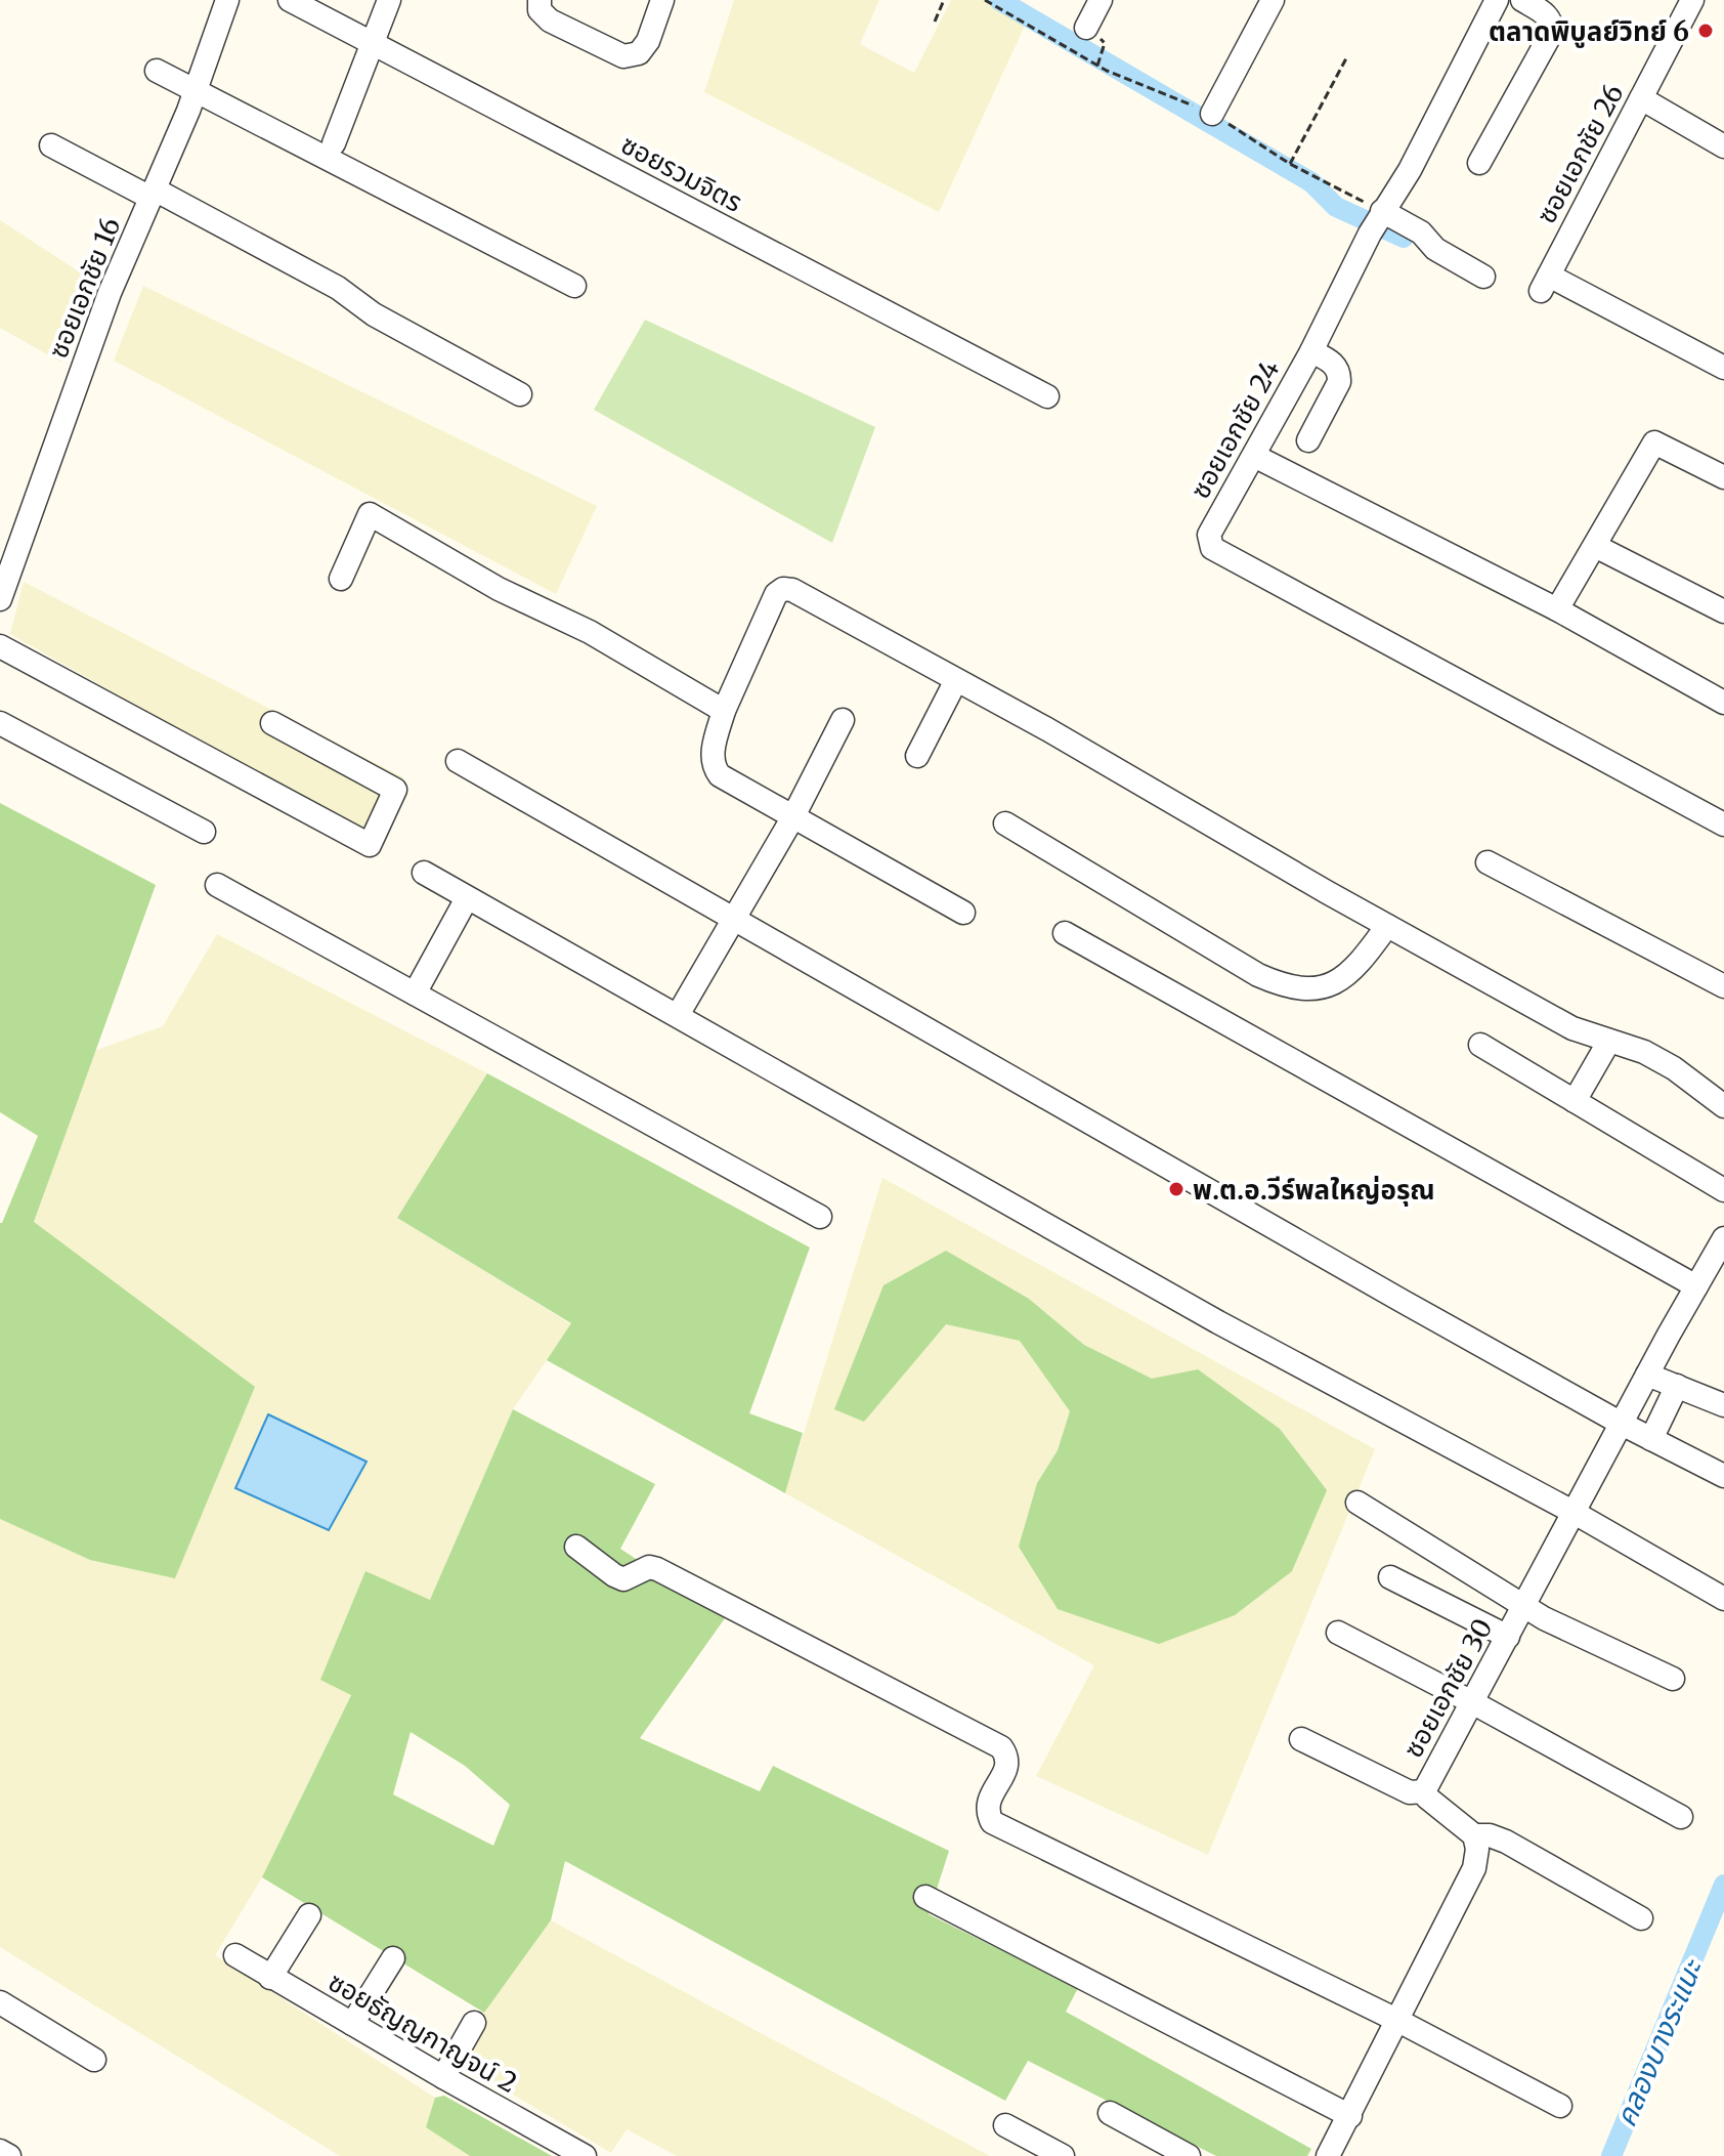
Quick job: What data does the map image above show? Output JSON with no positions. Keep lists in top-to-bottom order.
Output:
{
  "streets": {
    "street": [
      "ซอยเอกชัย 26",
      "ซอยรวมจิตร",
      "ซอยเอกชัย 16",
      "ซอยเอกชัย 24",
      "ซอยเอกชัย 30",
      "ซอยธัญญกาญจน์ 2"
    ]
  },
  "water": ["คลองบางระแนะ"],
  "places": ["ตลาดพิบูลย์วิทย์ 6", "พ.ต.อ.วีร์พลใหญ่อรุณ"]
}
